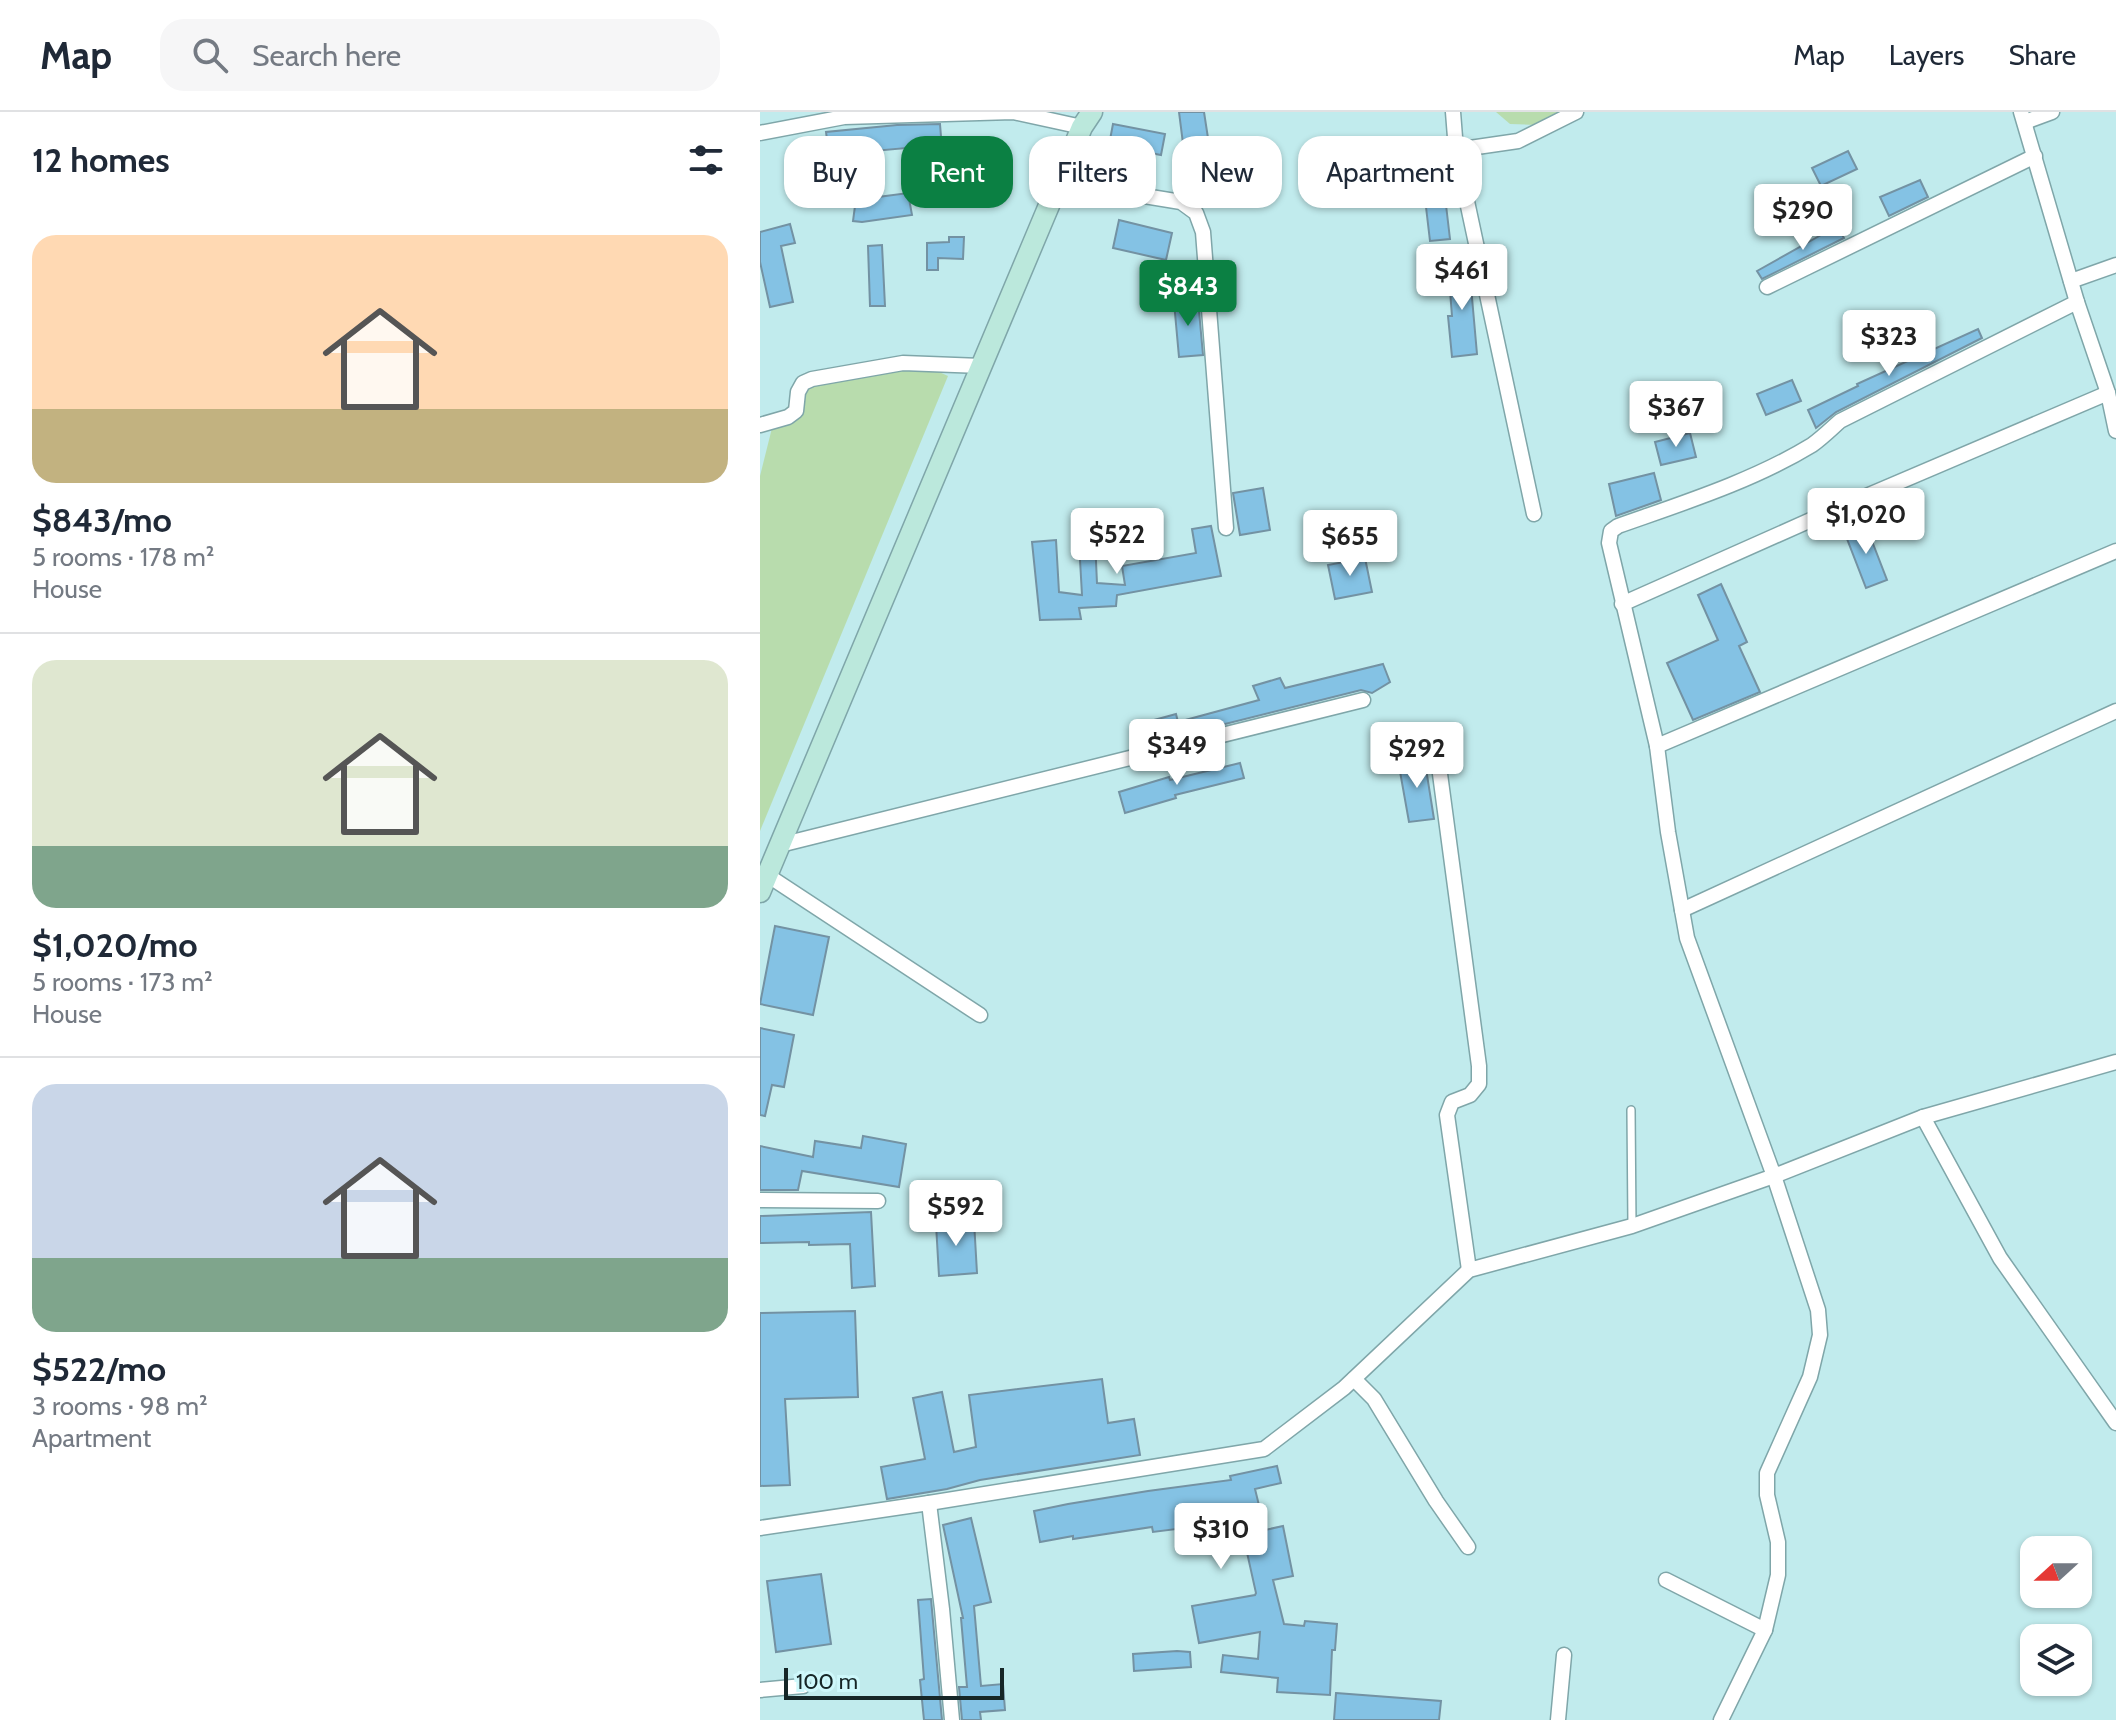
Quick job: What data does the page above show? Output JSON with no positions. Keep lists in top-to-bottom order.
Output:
{
  "scale_bar": "100 m",
  "north": "left",
  "page": {
    "header": "Map",
    "search": "Search here",
    "nav": ["Map", "Layers", "Share"],
    "heading": "12 homes",
    "chip": [
      "Buy",
      "Rent",
      "Filters",
      "New",
      "Apartment"
    ],
    "price": [
      "$290",
      "$461",
      "$843",
      "$323",
      "$367",
      "$1,020",
      "$522",
      "$655",
      "$349",
      "$292",
      "$592",
      "$310"
    ],
    "list": [
      {
        "name": "$843/mo",
        "note": "5 rooms · 178 m² · House"
      },
      {
        "name": "$1,020/mo",
        "note": "5 rooms · 173 m² · House"
      },
      {
        "name": "$522/mo",
        "note": "3 rooms · 98 m² · Apartment"
      }
    ],
    "scale": "100 m"
  }
}
